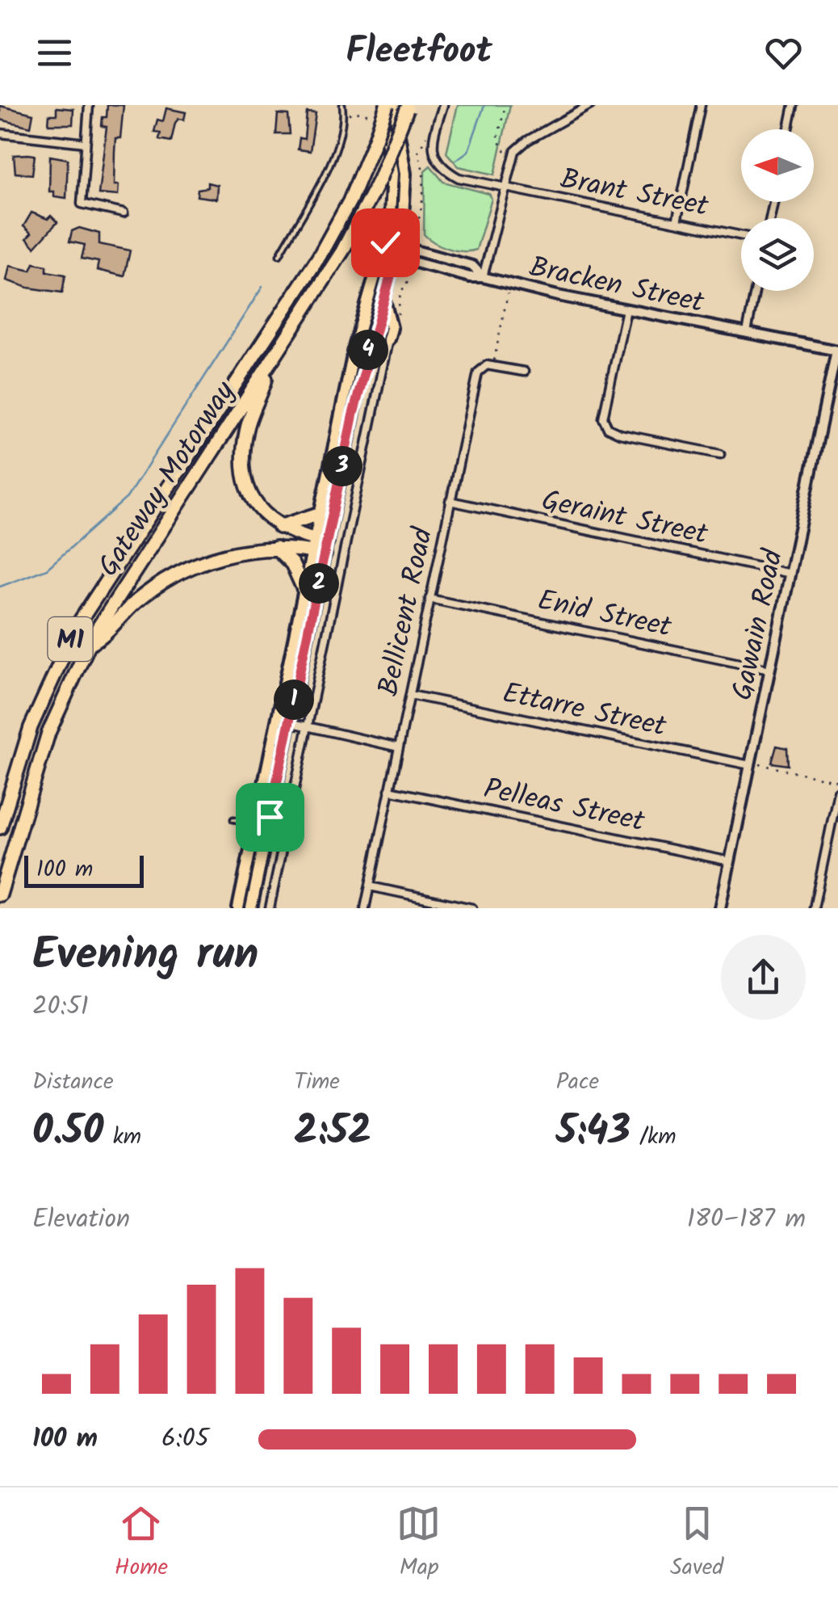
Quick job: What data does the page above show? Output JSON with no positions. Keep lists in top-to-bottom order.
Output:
{
  "streets": {
    "highway": ["Gateway Motorway", "M1"],
    "street": [
      "Brant Street",
      "Bracken Street",
      "Geraint Street",
      "Bellicent Road",
      "Enid Street",
      "Gawain Road",
      "Ettarre Street",
      "Pelleas Street"
    ]
  },
  "crossings": [
    ["Bracken Street", "Gawain Road"],
    ["Geraint Street", "Bellicent Road"],
    ["Geraint Street", "Gawain Road"],
    ["Bellicent Road", "Enid Street"],
    ["Bellicent Road", "Ettarre Street"],
    ["Bellicent Road", "Pelleas Street"],
    ["Enid Street", "Gawain Road"],
    ["Gawain Road", "Ettarre Street"],
    ["Gawain Road", "Pelleas Street"]
  ],
  "scale_bar": "100 m",
  "north": "left",
  "page": {
    "header": "Fleetfoot",
    "pins": [
      "4",
      "3",
      "2",
      "1"
    ],
    "scale": "100 m",
    "heading": ["Evening run", "20:51"],
    "stats": [
      ["Distance", "0.50 km"],
      ["Time", "2:52"],
      ["Pace", "5:43 /km"]
    ],
    "chart": ["Elevation", "180–187 m"],
    "list": [
      {
        "name": "100 m",
        "note": "6:05"
      }
    ],
    "tabs": ["Home", "Map", "Saved"]
  }
}
